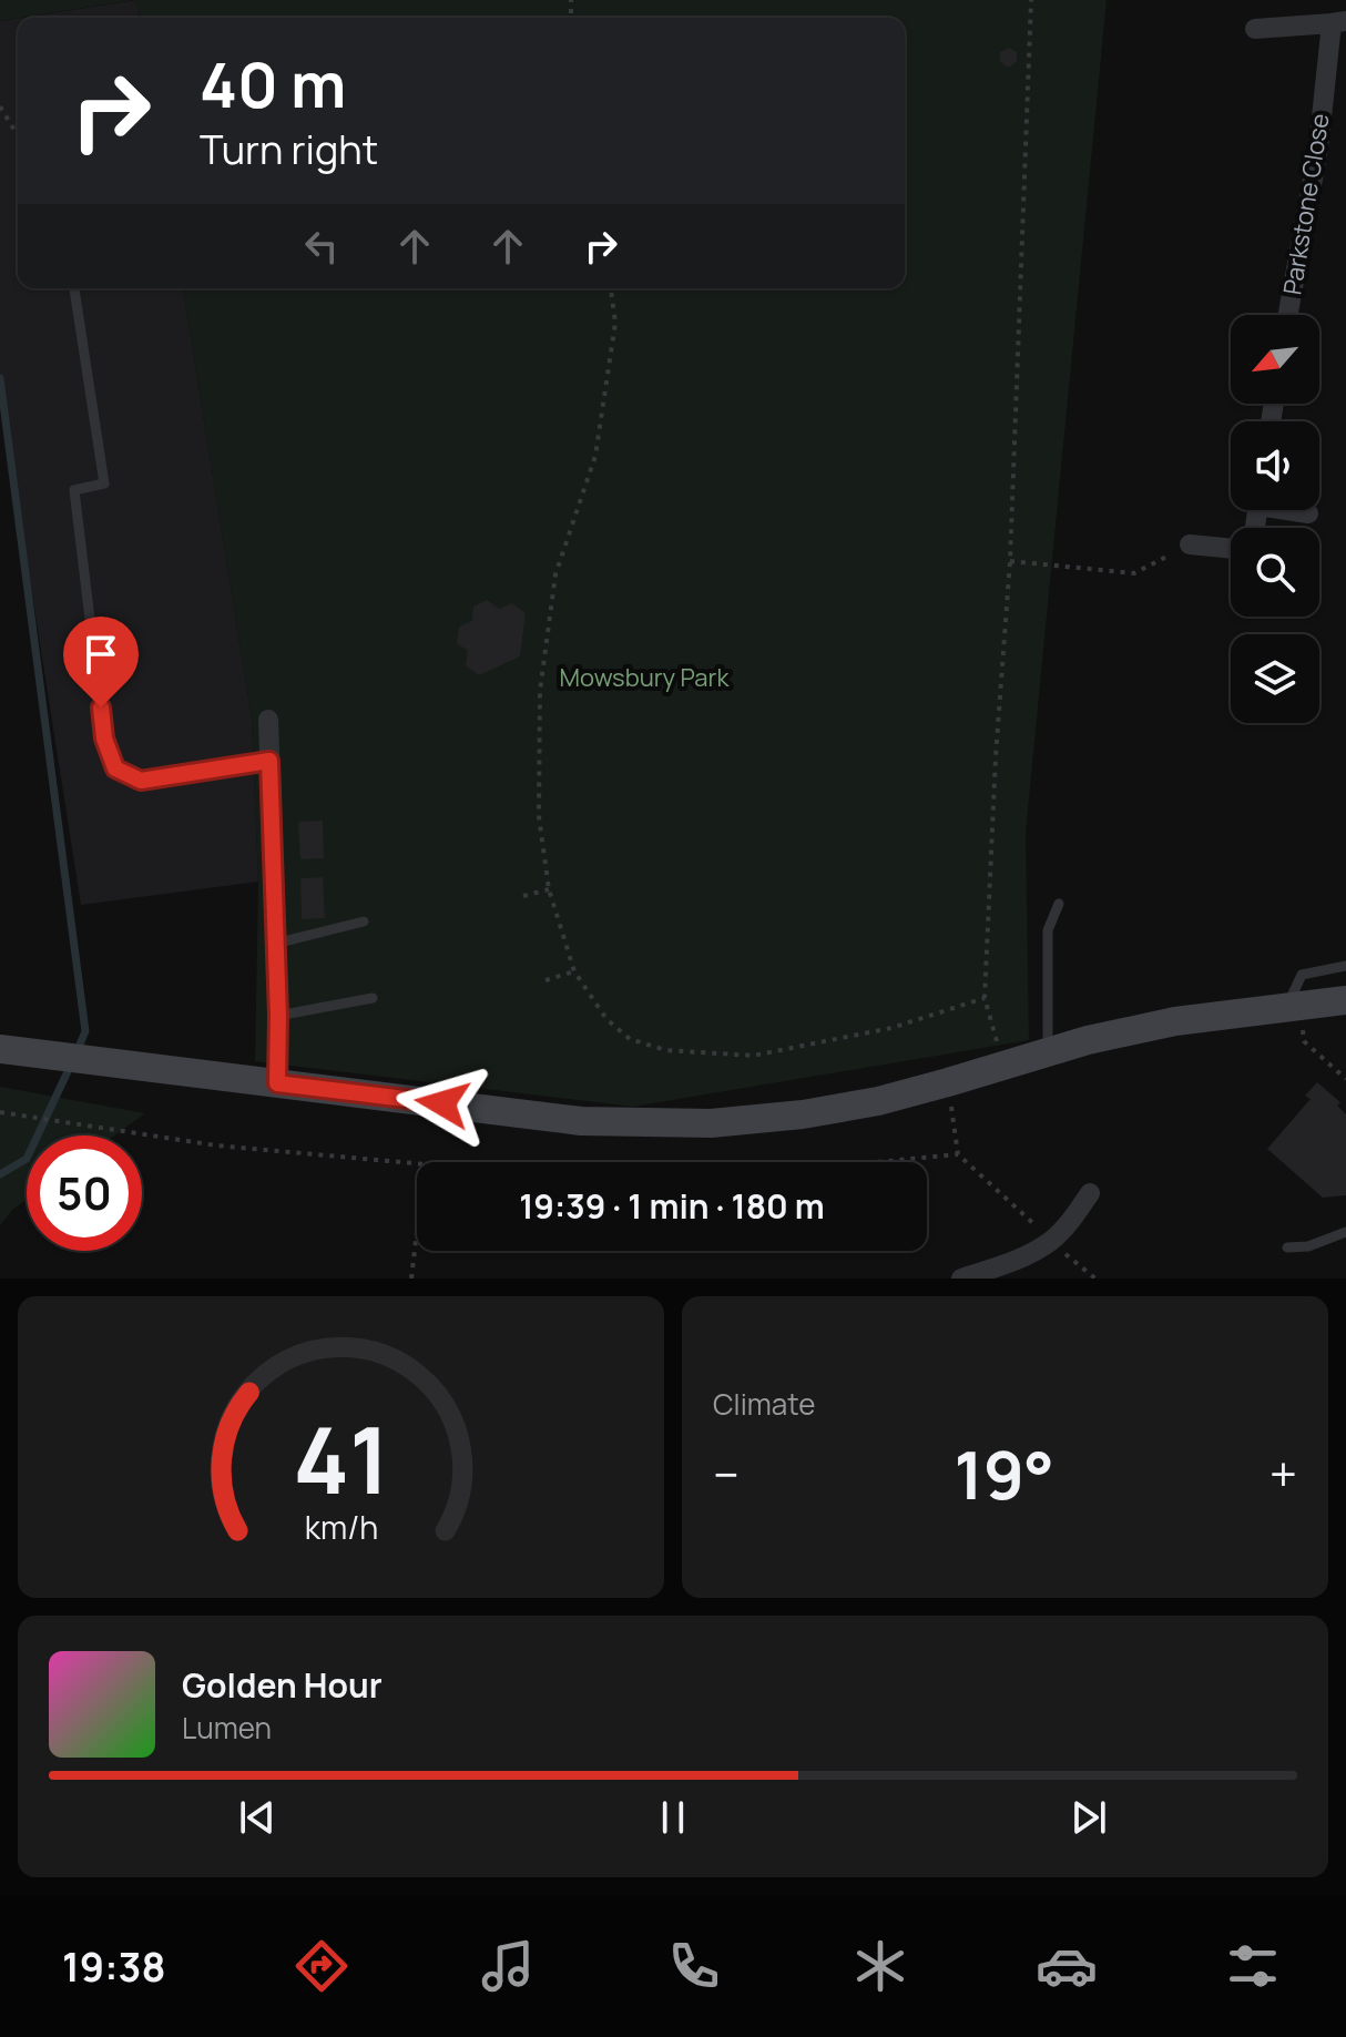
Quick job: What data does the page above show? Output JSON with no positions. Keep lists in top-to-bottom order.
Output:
{
  "streets": {
    "street": ["Parkstone Close"]
  },
  "parks": ["Mowsbury Park"],
  "north": "bottom left",
  "page": {
    "turn": ["40 m", "Turn right"],
    "limit": "50",
    "trip": "19:39 · 1 min · 180 m",
    "tile": "Climate",
    "heat": ["−", "19°", "+"],
    "song": ["Golden Hour", "Lumen"],
    "tabs": "19:38",
    "gauge": ["41", "km/h"]
  }
}
